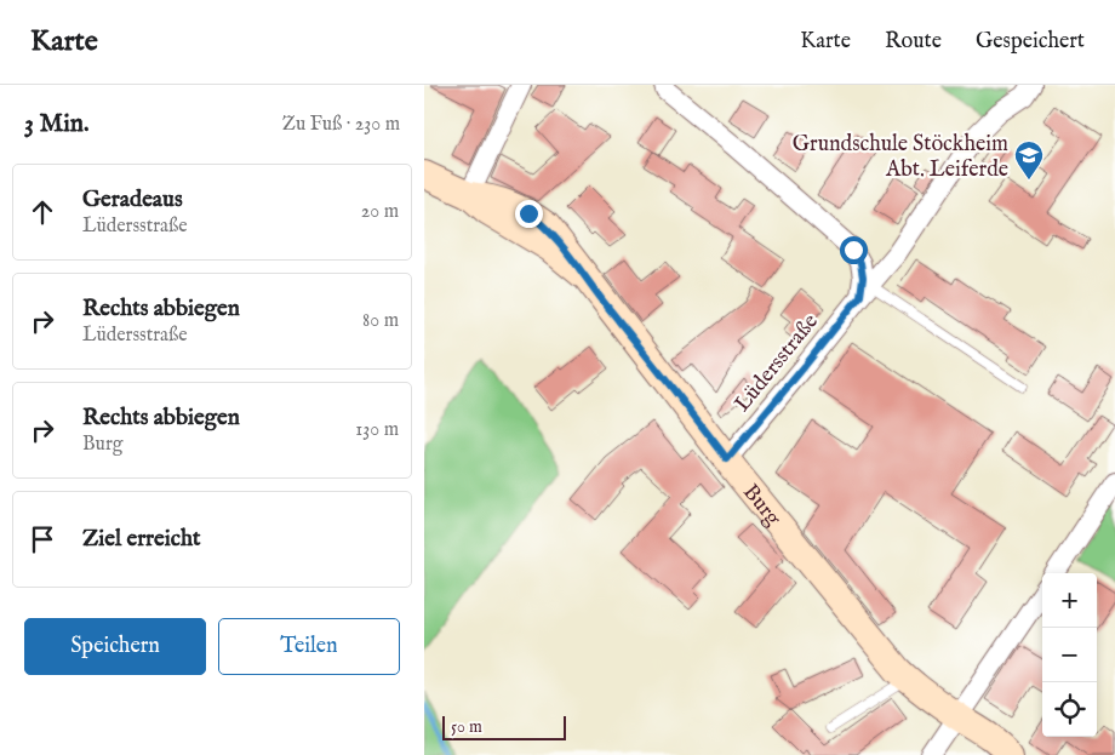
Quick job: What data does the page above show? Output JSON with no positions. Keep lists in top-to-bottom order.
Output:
{
  "streets": {
    "street": ["Lüdersstraße", "Burg"]
  },
  "crossings": [
    ["Lüdersstraße", "Burg"]
  ],
  "places": {
    "school or university": ["Grundschule Stöckheim Abt. Leiferde"]
  },
  "scale_bar": "50 m",
  "page": {
    "header": "Karte",
    "nav": ["Karte", "Route", "Gespeichert"],
    "heading": ["3 Min.", "Zu Fuß · 230 m"],
    "list": [
      ["Geradeaus", "Lüdersstraße", "20 m"],
      ["Rechts abbiegen", "Lüdersstraße", "80 m"],
      ["Rechts abbiegen", "Burg", "130 m"],
      "Ziel erreicht"
    ],
    "map_buttons": ["+", "−"],
    "buttons": ["Speichern", "Teilen"],
    "scale": "50 m"
  }
}
